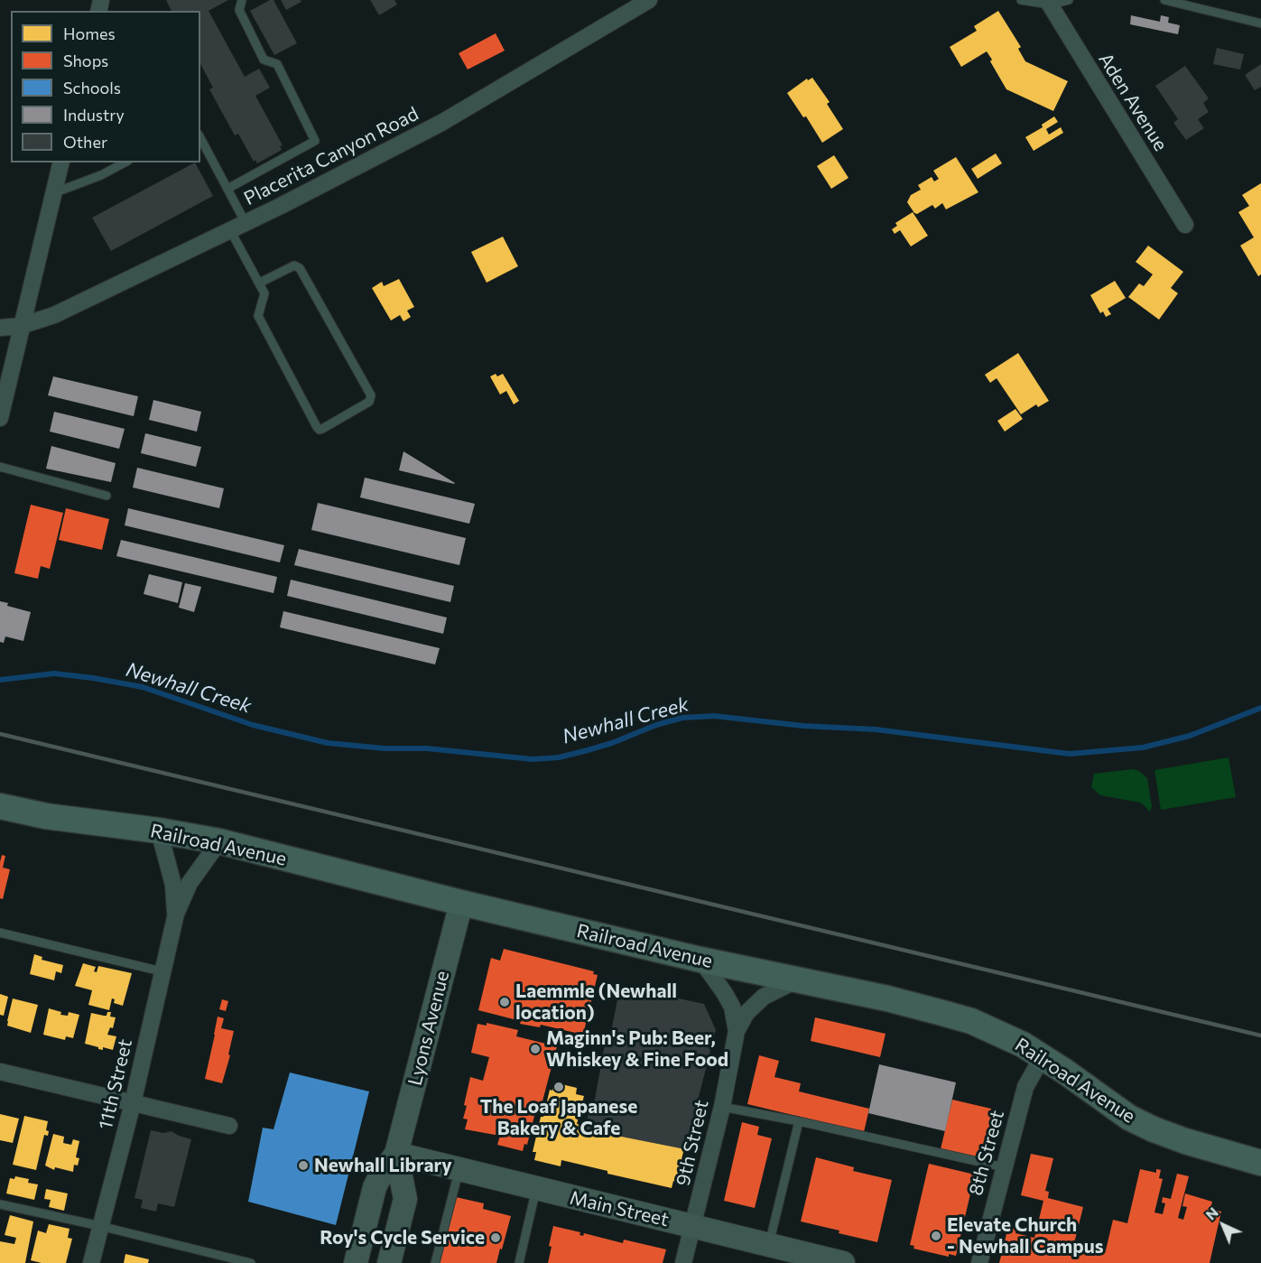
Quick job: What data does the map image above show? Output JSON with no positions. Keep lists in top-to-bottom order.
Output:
{
  "streets": {
    "main road": ["Railroad Avenue", "Lyons Avenue", "Main Street"],
    "street": [
      "Aden Avenue",
      "Placerita Canyon Road",
      "11th Street",
      "9th Street",
      "8th Street"
    ]
  },
  "crossings": [
    ["Railroad Avenue", "Lyons Avenue"],
    ["Railroad Avenue", "11th Street"],
    ["Railroad Avenue", "9th Street"],
    ["Railroad Avenue", "8th Street"],
    ["Lyons Avenue", "Main Street"],
    ["9th Street", "Main Street"]
  ],
  "water": ["Newhall Creek"],
  "places": [
    "Laemmle (Newhall location)",
    "Maginn's Pub: Beer, Whiskey & Fine Food",
    "The Loaf Japanese Bakery & Cafe",
    "Newhall Library",
    "Elevate Church - Newhall Campus",
    "Roy's Cycle Service"
  ],
  "legend": [
    "Homes",
    "Shops",
    "Schools",
    "Industry",
    "Other"
  ],
  "north": "top left"
}
